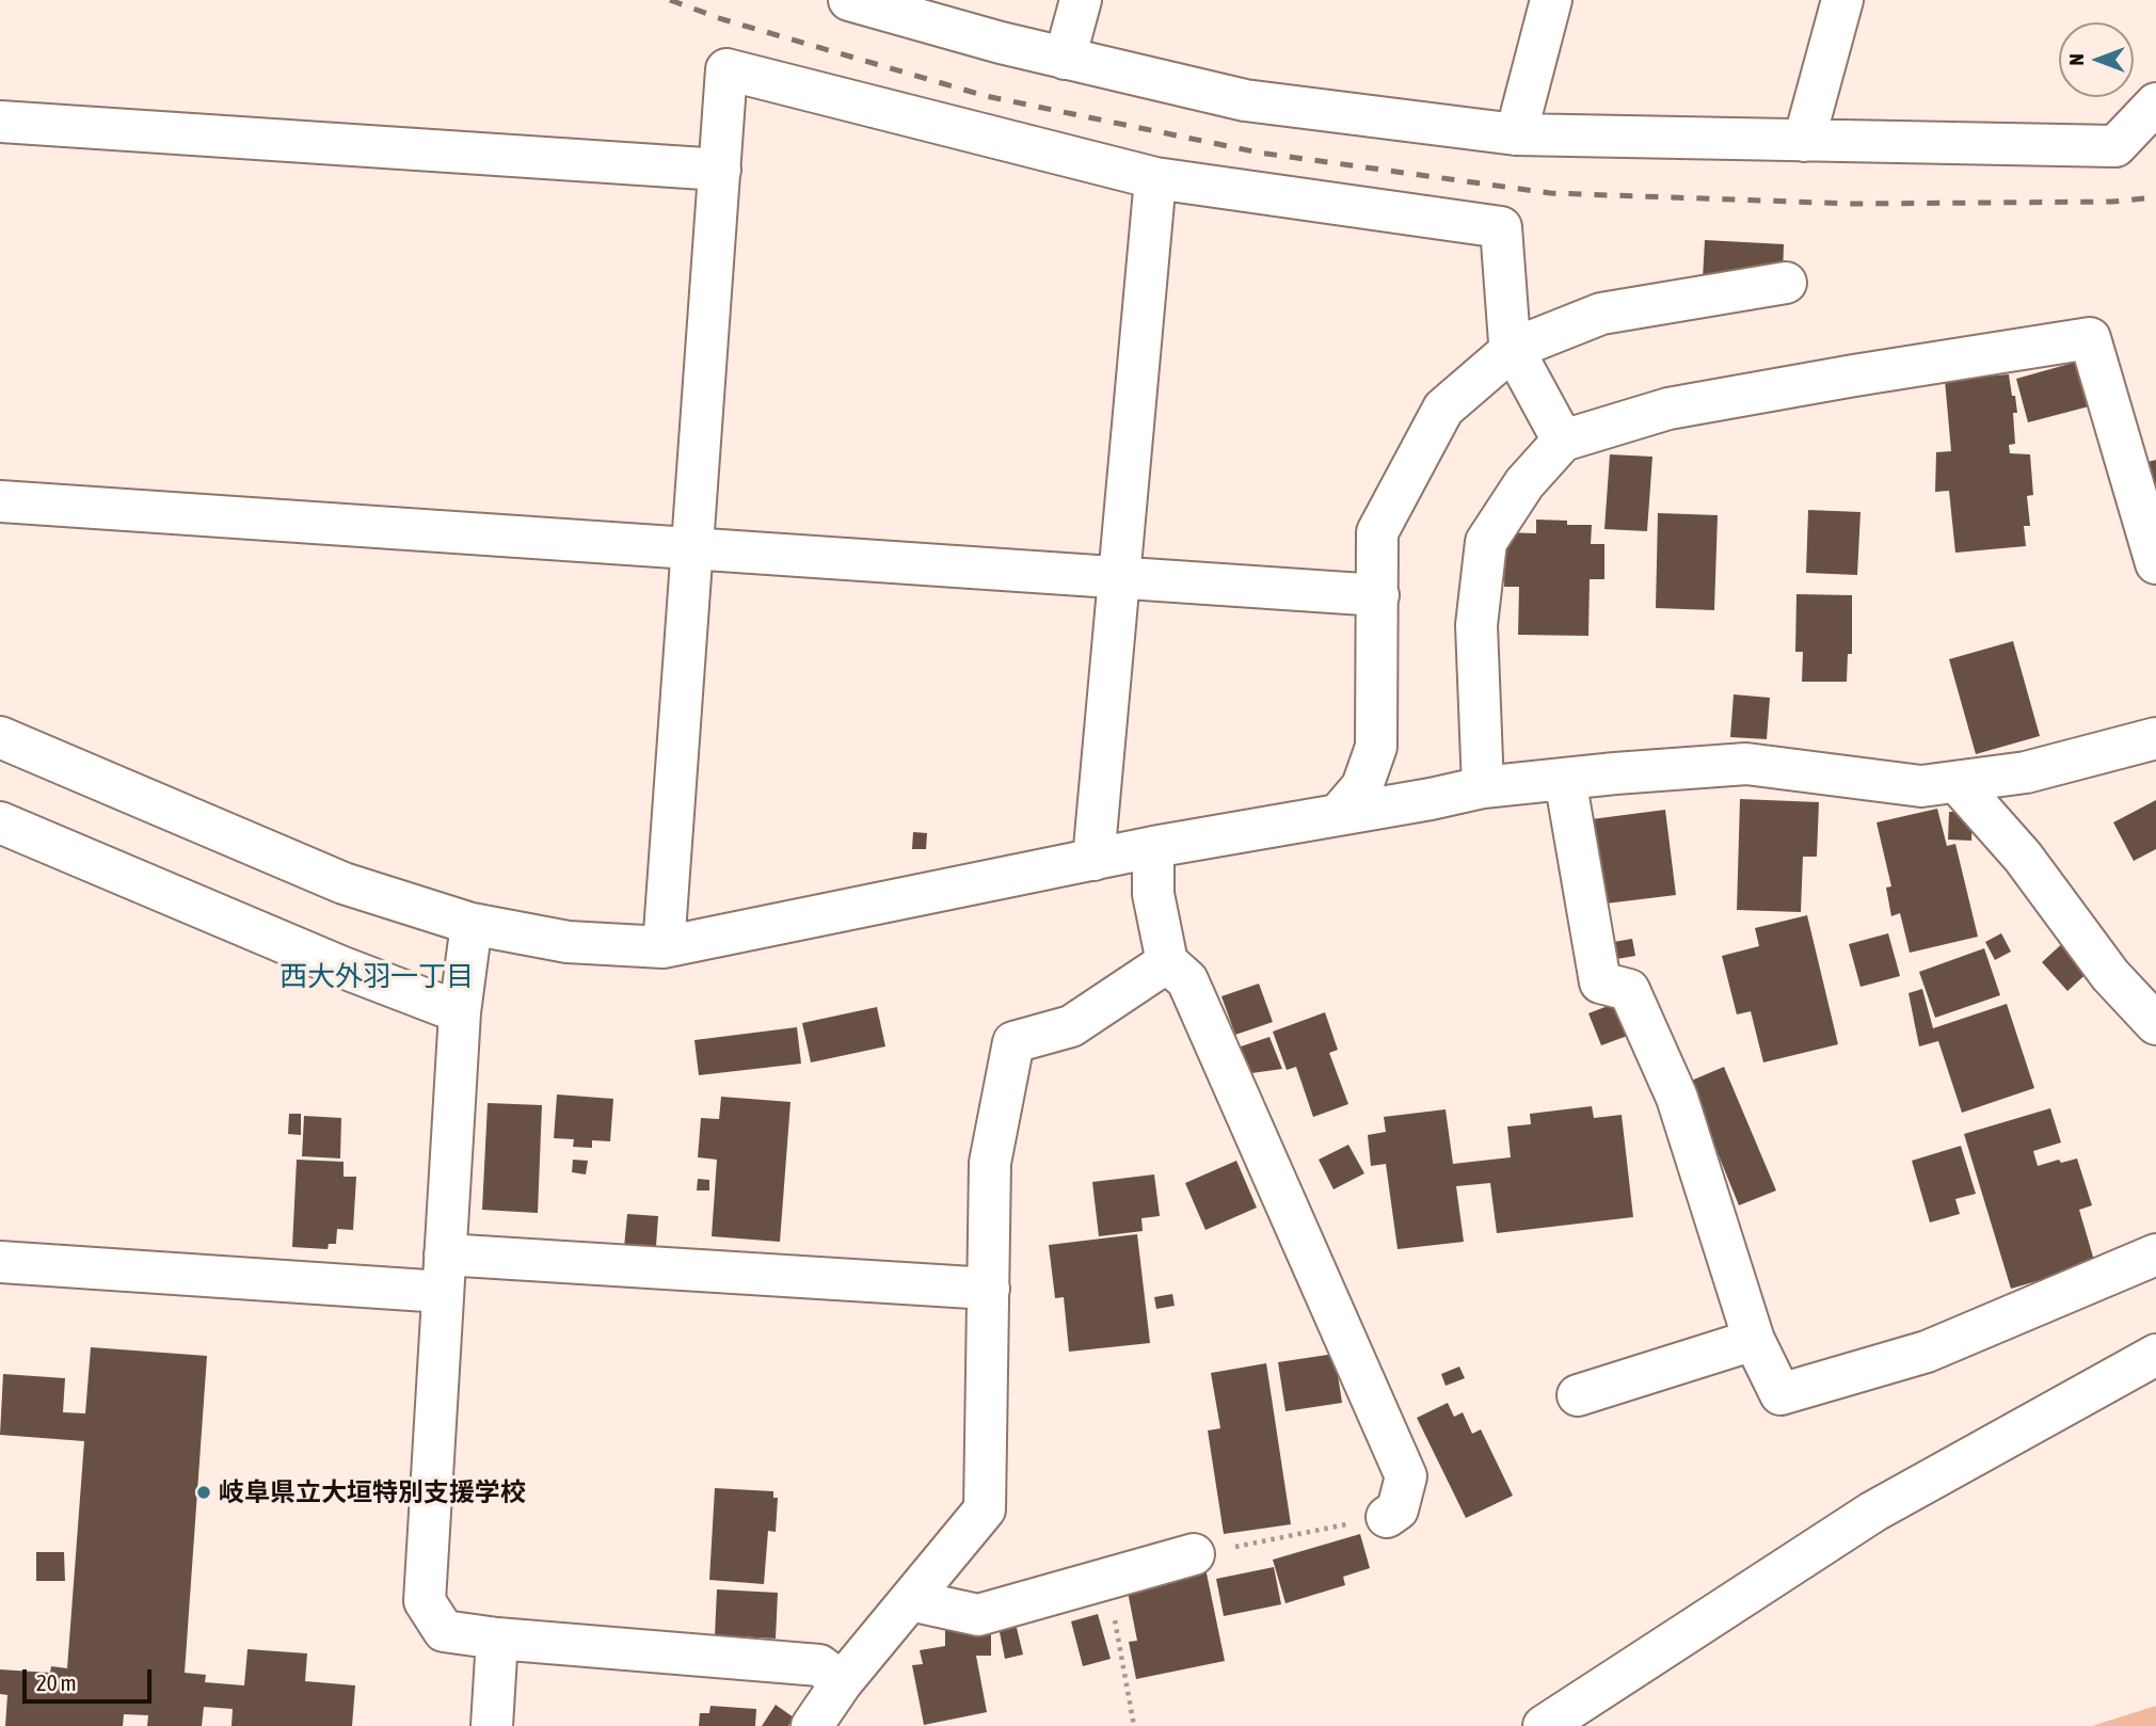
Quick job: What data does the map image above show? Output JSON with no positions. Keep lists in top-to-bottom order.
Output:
{
  "districts": ["西大外羽一丁目"],
  "places": ["岐阜県立大垣特別支援学校"],
  "scale_bar": "20 m",
  "north": "left"
}
